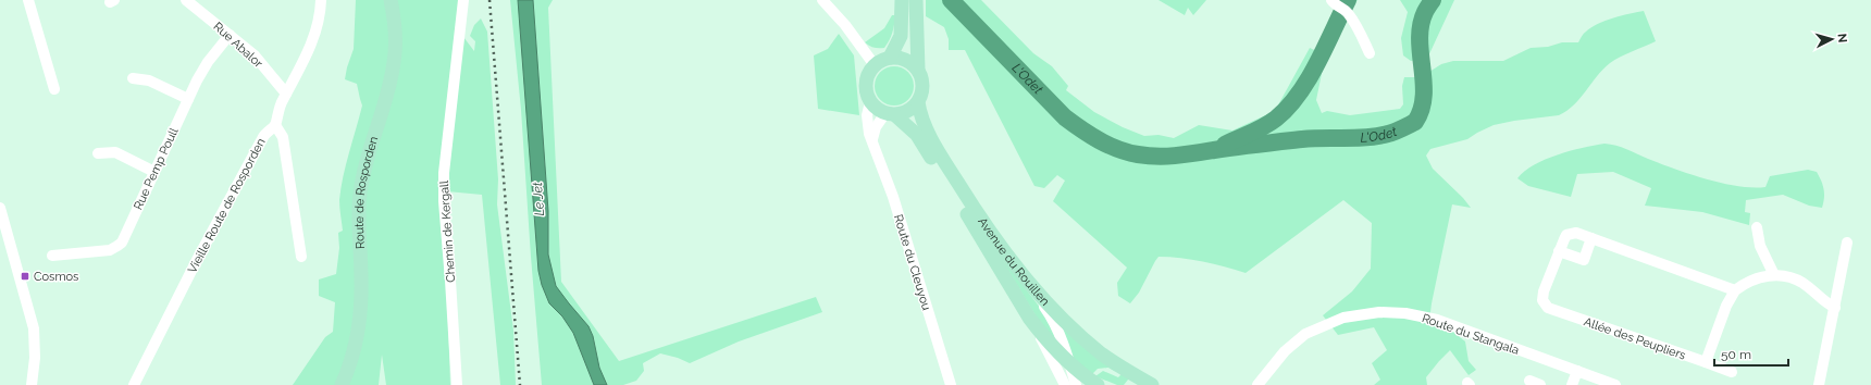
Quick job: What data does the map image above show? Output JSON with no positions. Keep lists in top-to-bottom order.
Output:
{
  "streets": {
    "main road": ["Route de Rosporden", "Avenue du Rouillen"],
    "street": [
      "Rue Abalor",
      "Rue Pemp Poull",
      "Vieille Route de Rosporden",
      "Chemin de Kergall",
      "Route du Cleuyou",
      "Route du Stangala",
      "Allée des Peupliers"
    ]
  },
  "crossings": [
    ["Rue Abalor", "Rue Pemp Poull"],
    ["Rue Abalor", "Vieille Route de Rosporden"],
    ["Avenue du Rouillen", "Route du Cleuyou"]
  ],
  "water": ["L'Odet", "Le Jet"],
  "places": {
    "transit": ["Cosmos"]
  },
  "scale_bar": "50 m",
  "north": "right"
}
